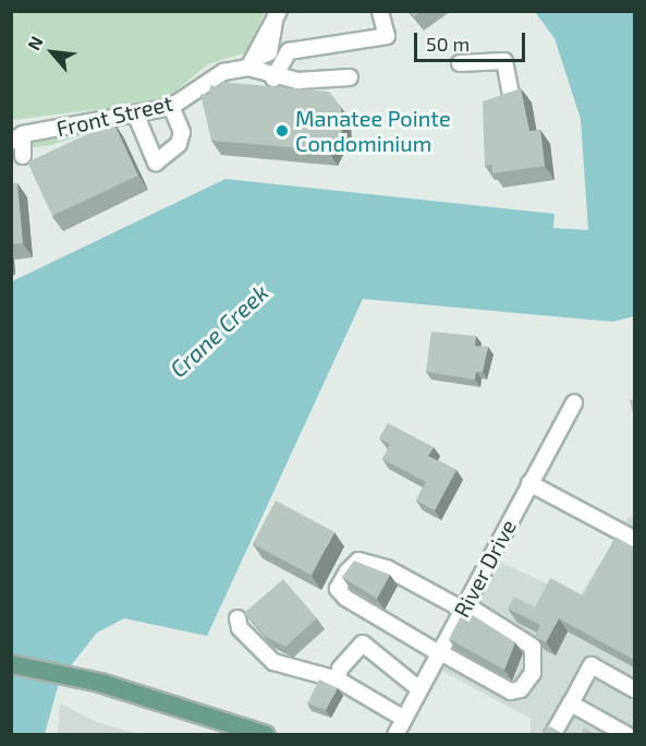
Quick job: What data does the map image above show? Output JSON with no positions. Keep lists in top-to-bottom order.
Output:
{
  "streets": {
    "street": ["Front Street", "River Drive"]
  },
  "water": ["Crane Creek"],
  "places": ["Manatee Pointe Condominium"],
  "scale_bar": "50 m",
  "north": "top left"
}
